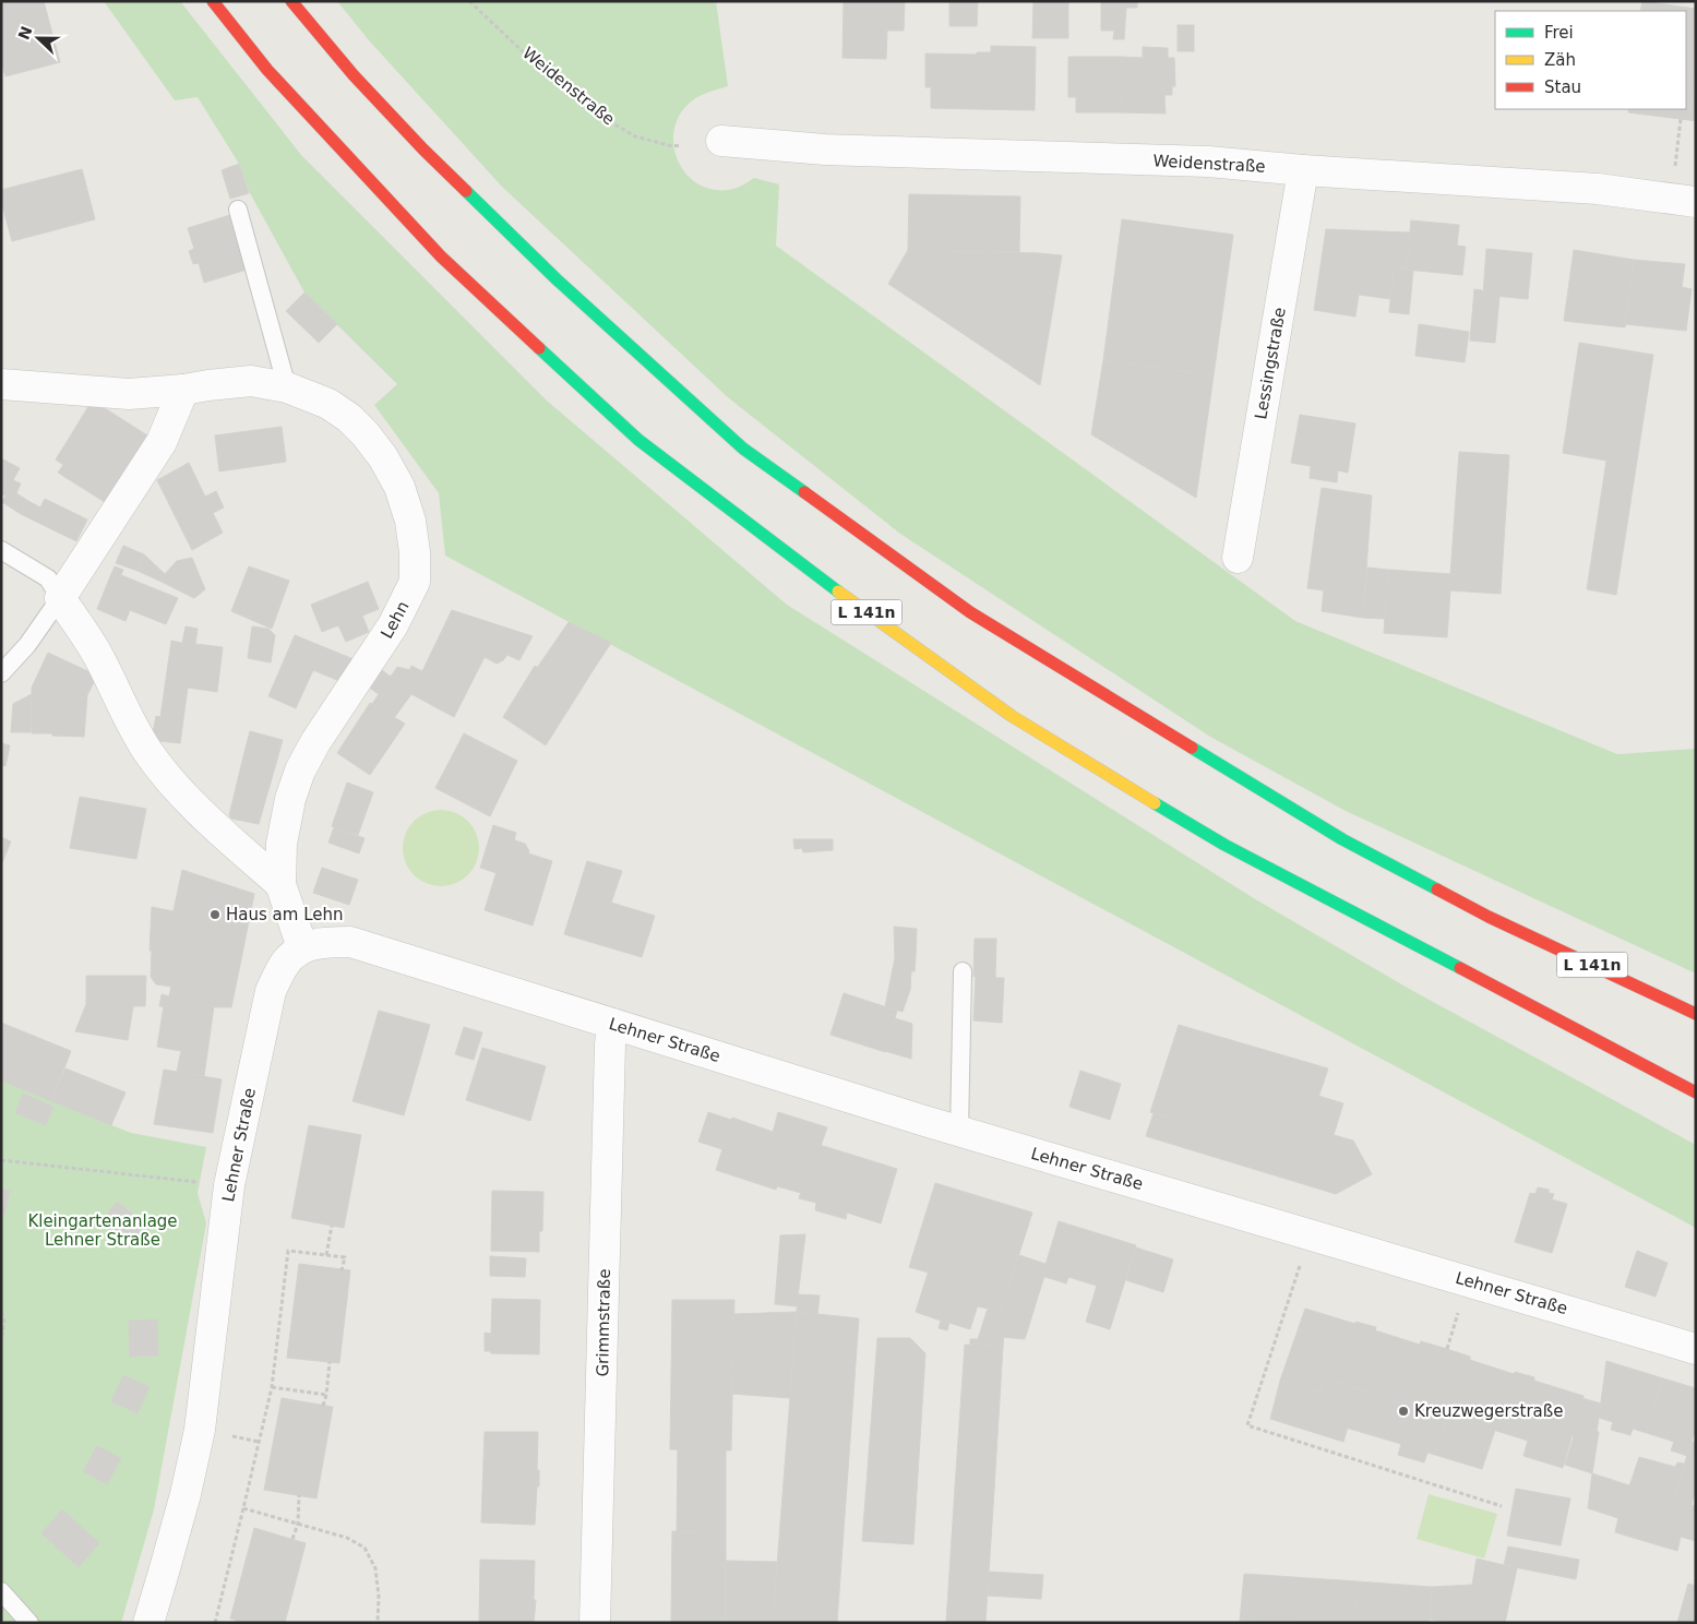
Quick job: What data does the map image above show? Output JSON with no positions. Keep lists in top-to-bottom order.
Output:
{
  "streets": {
    "highway": ["L 141n"],
    "street": [
      "Weidenstraße",
      "Lessingstraße",
      "Lehn",
      "Lehner Straße",
      "Grimmstraße"
    ]
  },
  "crossings": [
    ["Weidenstraße", "Lessingstraße"],
    ["Lehn", "Lehner Straße"],
    ["Lehner Straße", "Grimmstraße"]
  ],
  "parks": ["Kleingartenanlage Lehner Straße"],
  "places": ["Haus am Lehn", "Kreuzwegerstraße"],
  "legend": ["Frei", "Zäh", "Stau"],
  "north": "left"
}
